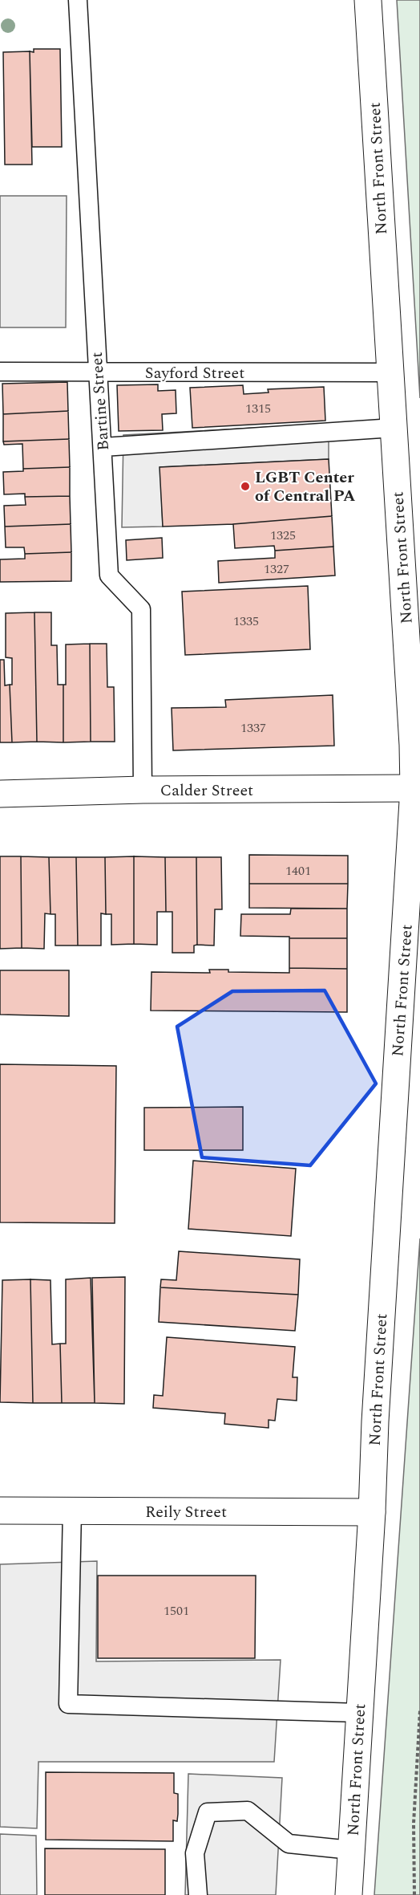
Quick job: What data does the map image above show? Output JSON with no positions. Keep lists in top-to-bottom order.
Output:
{
  "streets": {
    "main road": ["North Front Street", "Calder Street", "Reily Street"],
    "lane": ["Sayford Street", "Bartine Street"]
  },
  "crossings": [
    ["North Front Street", "Sayford Street"],
    ["North Front Street", "Calder Street"],
    ["North Front Street", "Reily Street"],
    ["Sayford Street", "Bartine Street"],
    ["Bartine Street", "Calder Street"]
  ],
  "places": ["LGBT Center of Central PA"],
  "house_numbers": [
    "1315",
    "1325",
    "1327",
    "1335",
    "1337",
    "1401",
    "1501"
  ]
}
